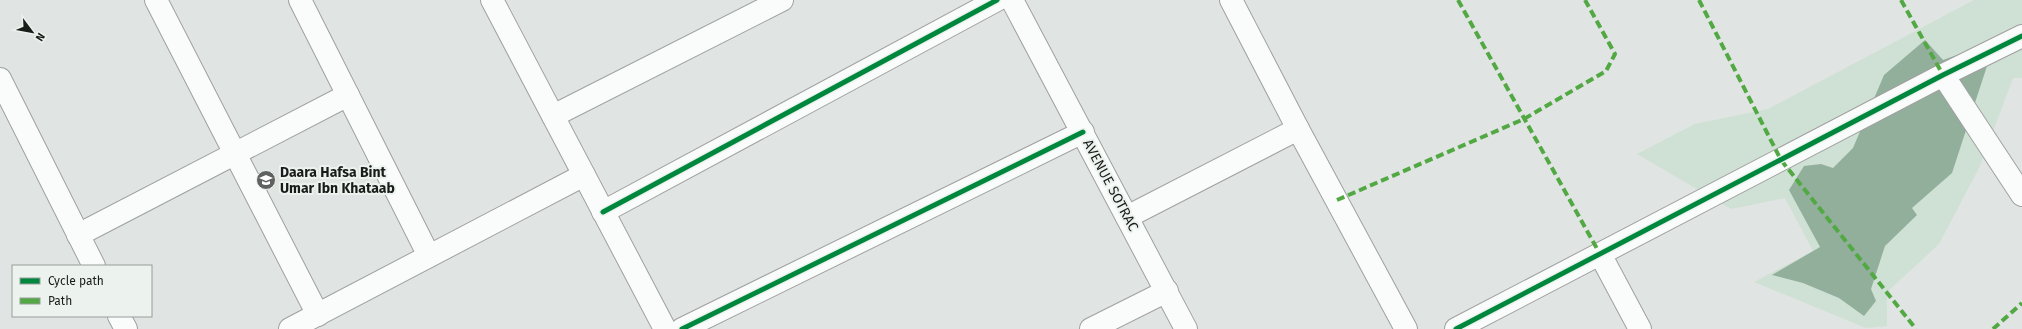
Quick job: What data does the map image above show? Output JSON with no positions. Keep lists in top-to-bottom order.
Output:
{
  "streets": {
    "street": ["AVENUE SOTRAC"]
  },
  "places": {
    "school or university": ["Daara Hafsa Bint Umar Ibn Khataab"]
  },
  "legend": ["Cycle path", "Path"],
  "north": "bottom right"
}
